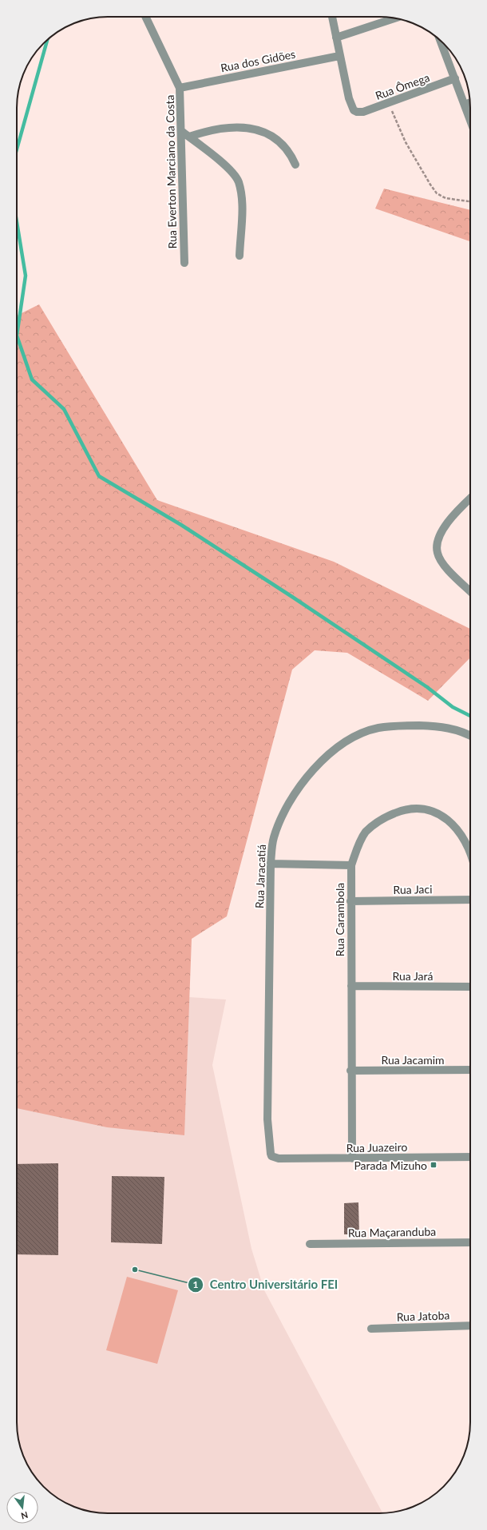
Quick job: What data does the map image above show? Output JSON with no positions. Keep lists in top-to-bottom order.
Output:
{
  "streets": {
    "street": [
      "Rua dos Gidões",
      "Rua Ômega",
      "Rua Everton Marciano da Costa",
      "Rua Jaracatiá",
      "Rua Jaci",
      "Rua Carambola",
      "Rua Jará",
      "Rua Jacamim",
      "Rua Juazeiro",
      "Rua Maçaranduba",
      "Rua Jatoba"
    ]
  },
  "crossings": [
    ["Rua dos Gidões", "Rua Ômega"],
    ["Rua dos Gidões", "Rua Everton Marciano da Costa"],
    ["Rua Jaracatiá", "Rua Juazeiro"],
    ["Rua Jaci", "Rua Carambola"],
    ["Rua Carambola", "Rua Jará"],
    ["Rua Carambola", "Rua Jacamim"],
    ["Rua Carambola", "Rua Juazeiro"]
  ],
  "places": {
    "transit": ["Parada Mizuho"],
    "other": ["Centro Universitário FEI"]
  },
  "north": "bottom"
}
